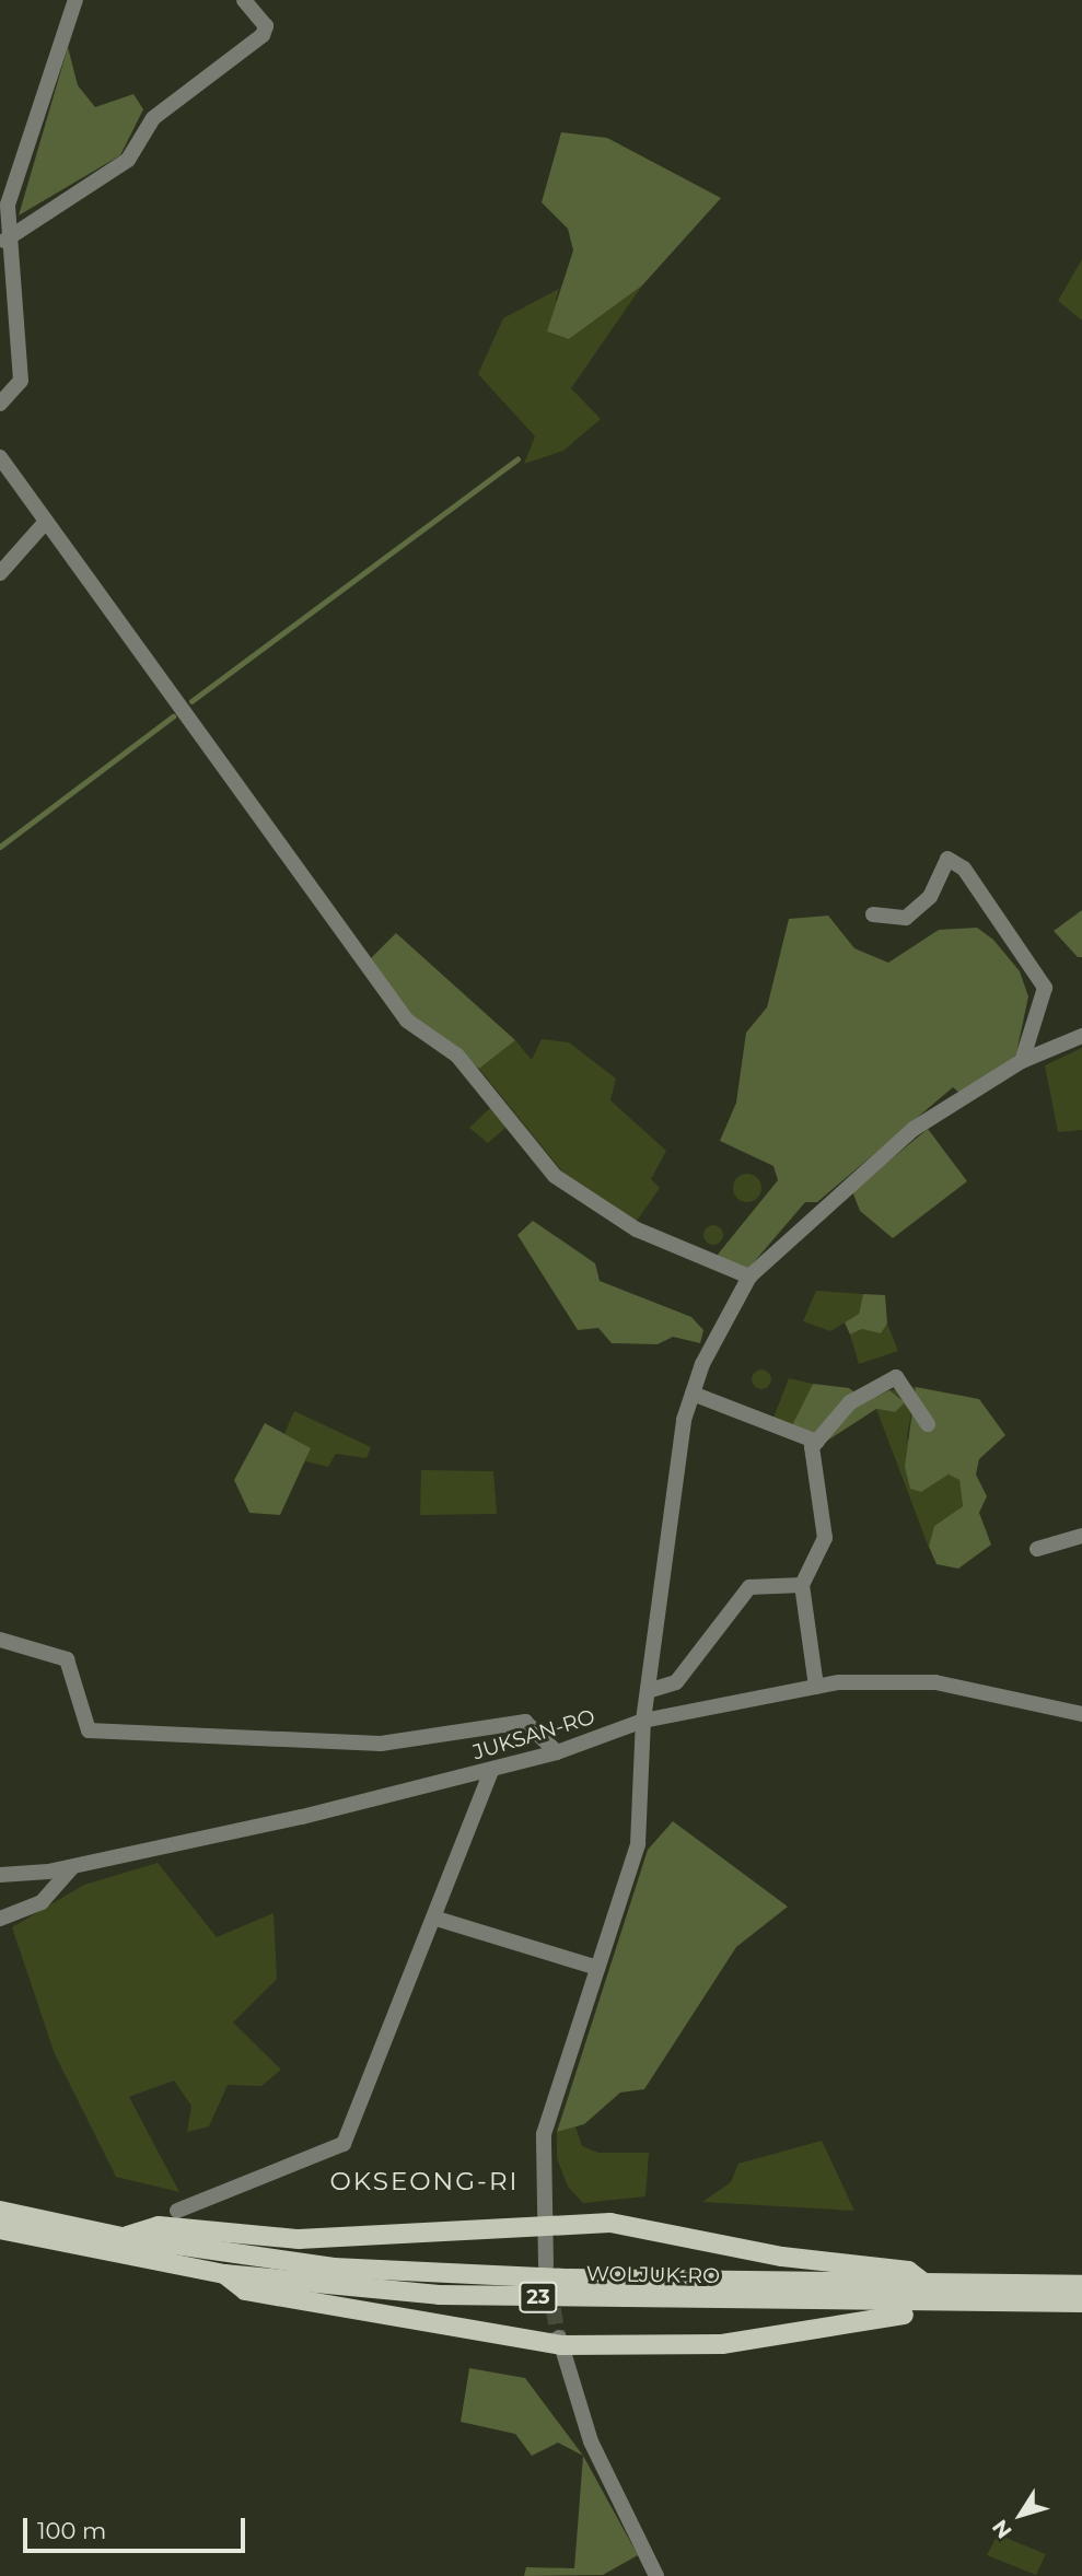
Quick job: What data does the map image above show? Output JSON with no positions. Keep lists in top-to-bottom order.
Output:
{
  "streets": {
    "main road": ["WOLJUK-RO", "23"],
    "street": ["JUKSAN-RO"]
  },
  "districts": ["OKSEONG-RI"],
  "scale_bar": "100 m",
  "north": "bottom left"
}
